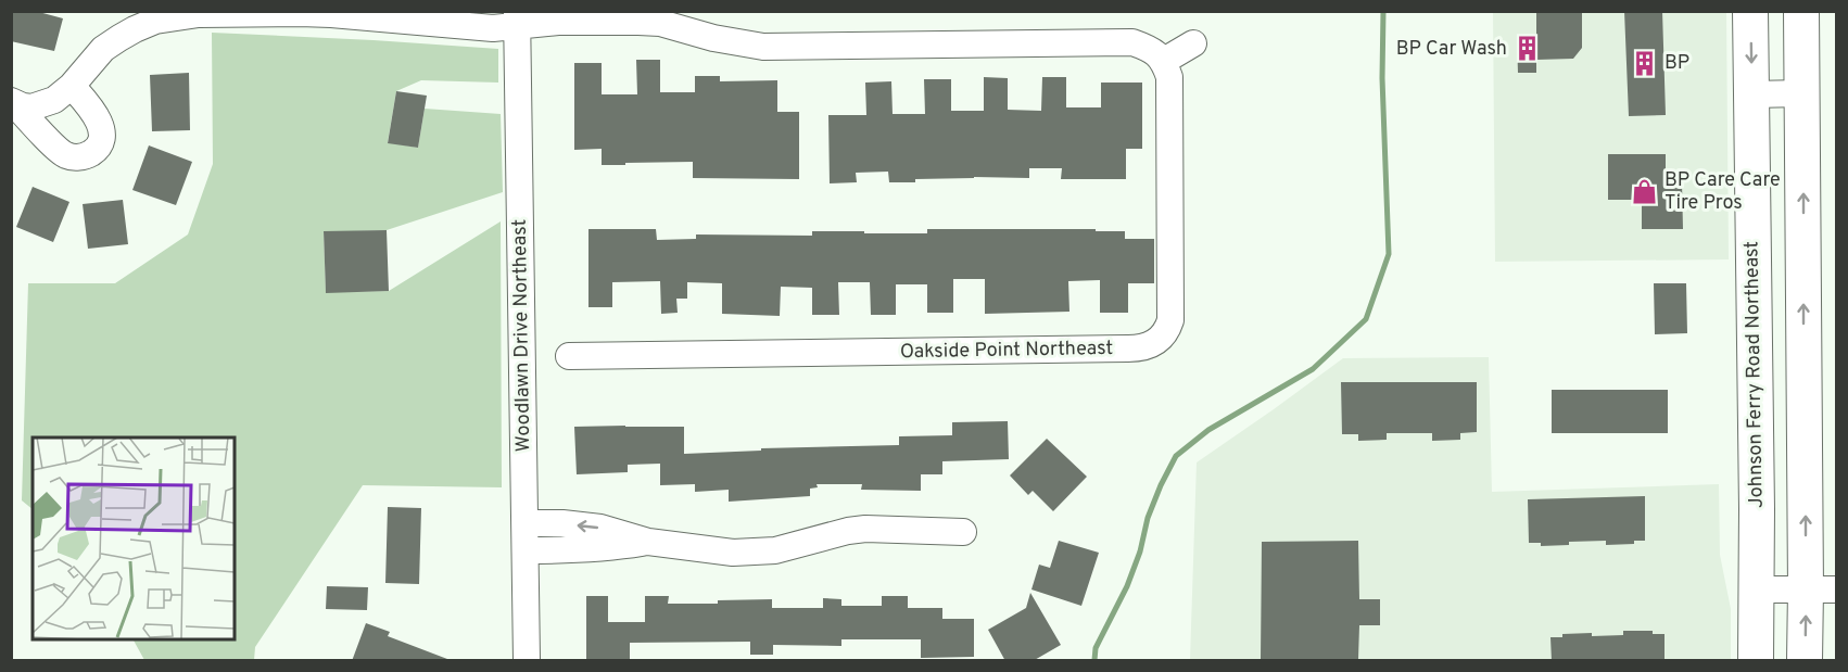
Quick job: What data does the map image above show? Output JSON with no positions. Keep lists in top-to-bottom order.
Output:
{
  "streets": {
    "main road": ["Johnson Ferry Road Northeast"],
    "street": ["Woodlawn Drive Northeast", "Oakside Point Northeast"]
  },
  "places": {
    "building": ["BP Car Wash", "BP"],
    "shop": ["BP Care Care Tire Pros"]
  }
}
